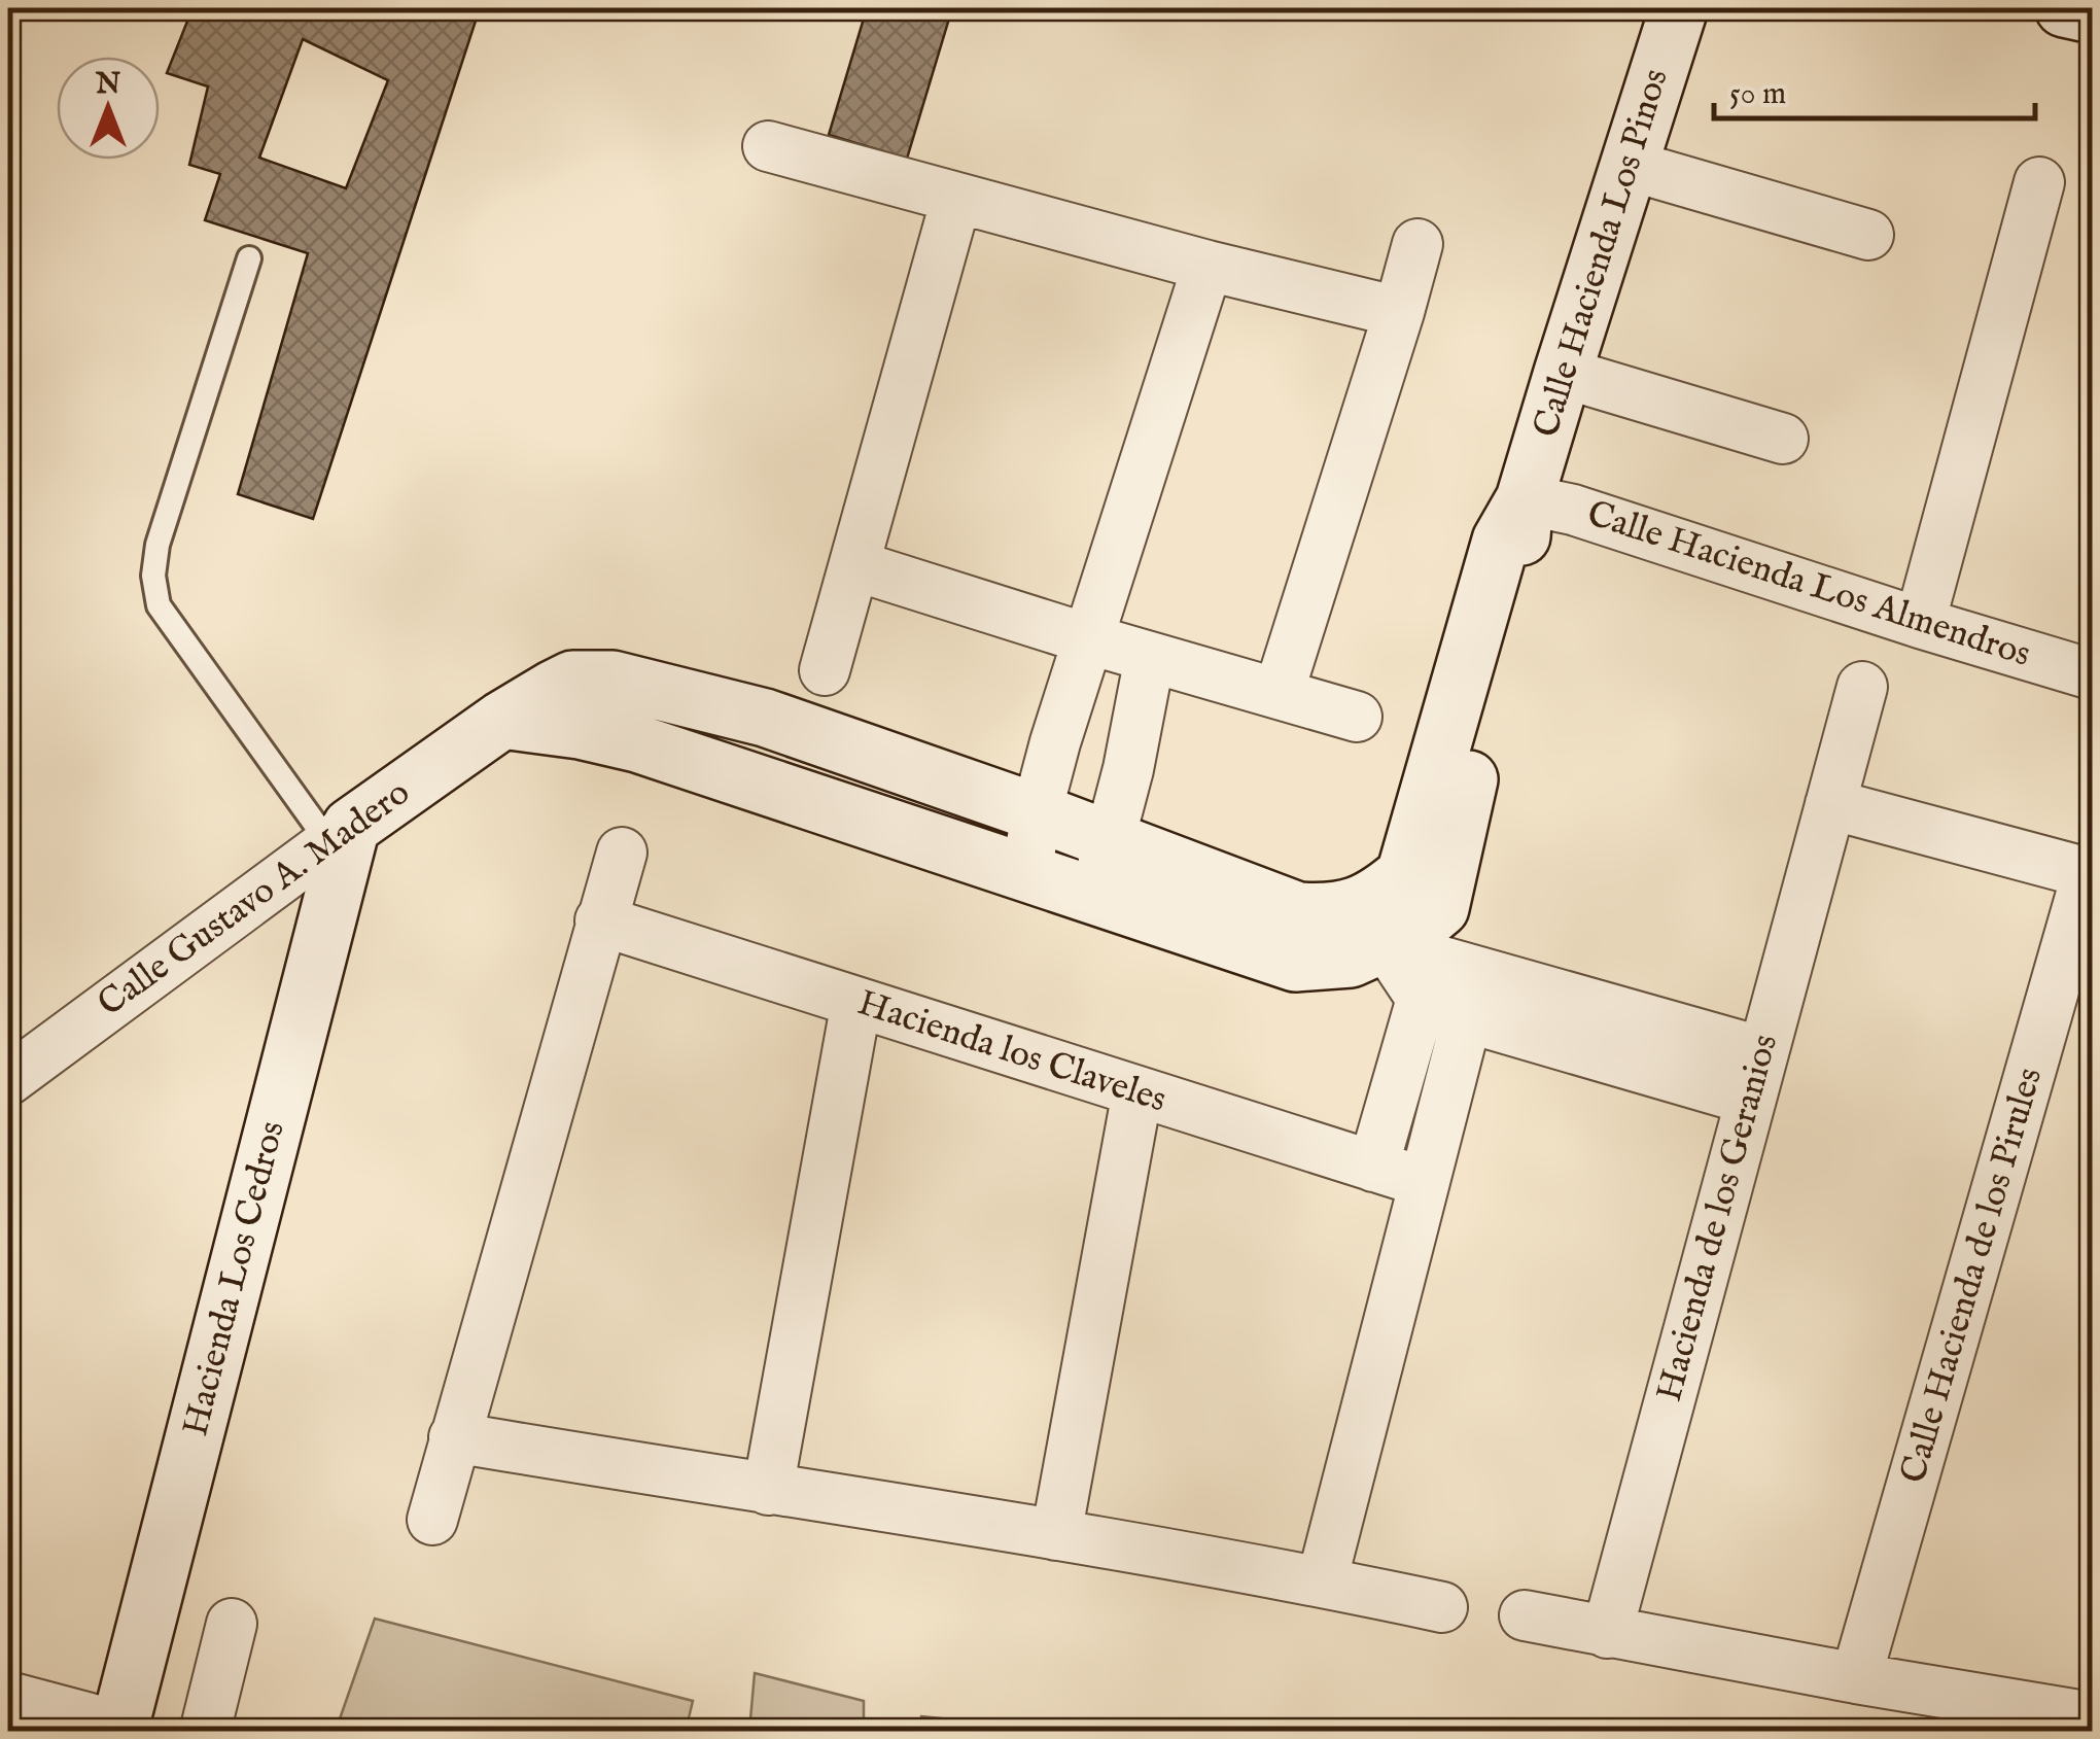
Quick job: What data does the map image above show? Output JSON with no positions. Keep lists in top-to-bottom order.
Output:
{
  "streets": {
    "main road": ["Calle Hacienda Los Pinos", "Calle Gustavo A. Madero", "Hacienda Los Cedros"],
    "street": [
      "Calle Hacienda Los Almendros",
      "Hacienda los Claveles",
      "Hacienda de los Geranios",
      "Calle Hacienda de los Pirules"
    ]
  },
  "crossings": [
    ["Calle Hacienda Los Pinos", "Calle Hacienda Los Almendros"],
    ["Calle Hacienda Los Pinos", "Calle Gustavo A. Madero"],
    ["Calle Gustavo A. Madero", "Hacienda Los Cedros"]
  ],
  "scale_bar": "50 m",
  "north": "top"
}
